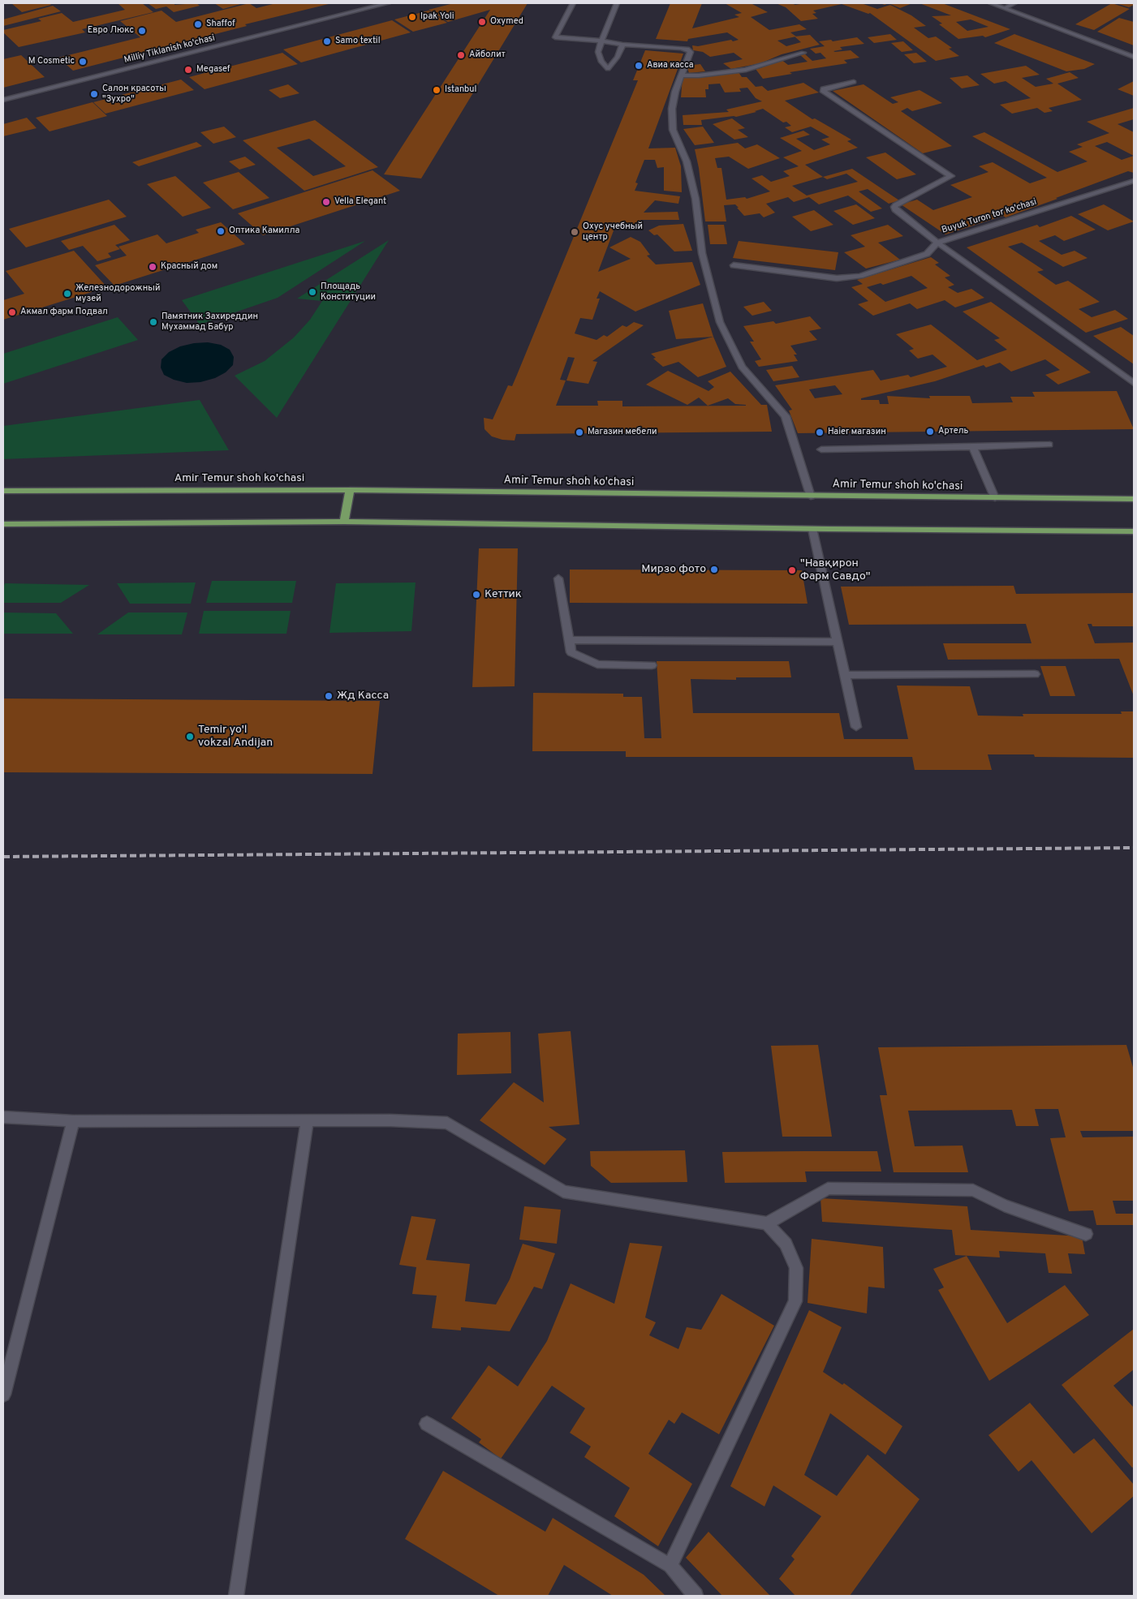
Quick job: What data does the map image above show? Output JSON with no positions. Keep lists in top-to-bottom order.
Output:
{
  "streets": {
    "main road": ["Amir Temur shoh ko'chasi"],
    "street": ["Milliy Tiklanish ko'chasi", "Buyuk Turon tor ko'chasi"]
  },
  "places": [
    "Ipak Yoli",
    "Oxymed",
    "Shaffof",
    "Евро Люкс",
    "Samo textil",
    "Айболит",
    "M Cosmetic",
    "Авиа касса",
    "Megasef",
    "Istanbul",
    "Салон красоты \"Зухро\"",
    "Vella Elegant",
    "Оптика Камилла",
    "Охус учебный центр",
    "Красный дом",
    "Площадь Конституции",
    "Железнодорожный музей",
    "Акмал фарм Подвал",
    "Памятник Захиреддин Мухаммад Бабур",
    "Артель",
    "Магазин мебели",
    "Haier магазин",
    "Мирзо фото",
    "\"Навқирон Фарм Савдо\"",
    "Кеттик",
    "Жд Касса",
    "Temir yo'l vokzal Andijan"
  ]
}
